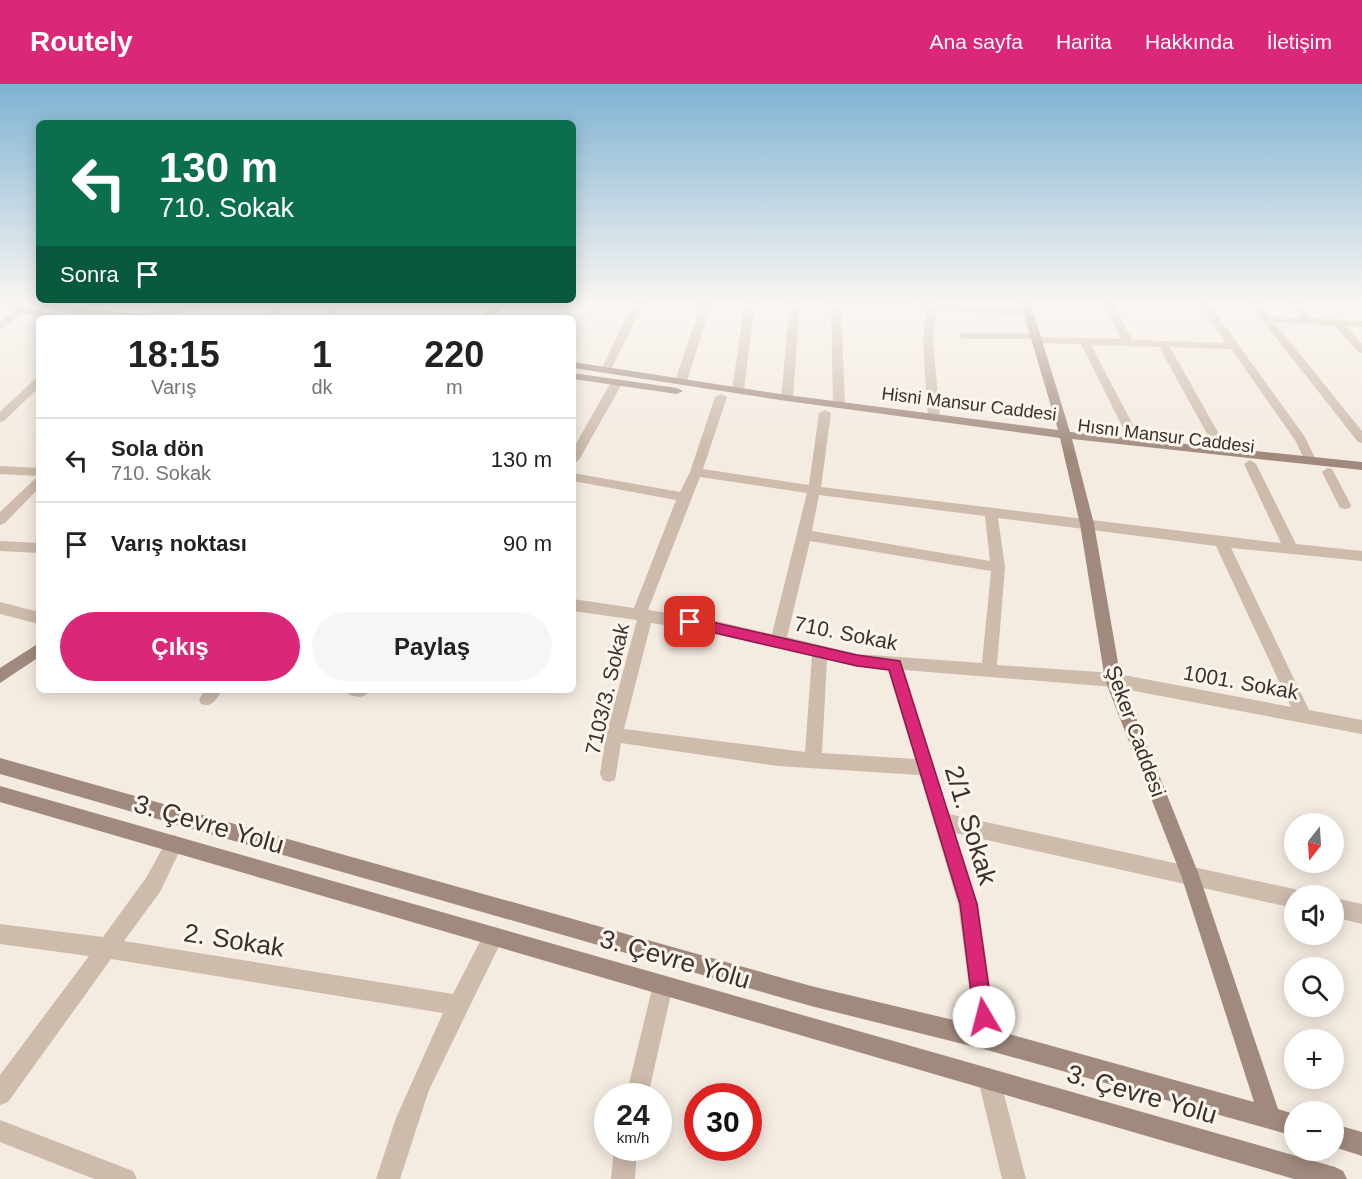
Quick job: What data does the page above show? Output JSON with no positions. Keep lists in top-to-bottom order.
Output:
{
  "streets": {
    "main road": [
      "Hisni Mansur Caddesi",
      "Hısnı Mansur Caddesi",
      "Şeker Caddesi",
      "3. Çevre Yolu"
    ],
    "street": [
      "710. Sokak",
      "1001. Sokak",
      "7103/3. Sokak",
      "2/1. Sokak",
      "2. Sokak"
    ]
  },
  "crossings": [
    ["Hisni Mansur Caddesi", "Hısnı Mansur Caddesi"],
    ["Hisni Mansur Caddesi", "Şeker Caddesi"],
    ["Hısnı Mansur Caddesi", "7103/3. Sokak"],
    ["Hısnı Mansur Caddesi", "Şeker Caddesi"],
    ["710. Sokak", "1001. Sokak"],
    ["710. Sokak", "7103/3. Sokak"],
    ["710. Sokak", "Şeker Caddesi"],
    ["710. Sokak", "2/1. Sokak"],
    ["1001. Sokak", "Şeker Caddesi"],
    ["Şeker Caddesi", "3. Çevre Yolu"],
    ["3. Çevre Yolu", "2/1. Sokak"]
  ],
  "north": "bottom",
  "page": {
    "header": "Routely",
    "nav": [
      "Ana sayfa",
      "Harita",
      "Hakkında",
      "İletişim"
    ],
    "turn": ["130 m", "710. Sokak"],
    "then": "Sonra",
    "eta": [
      "18:15",
      "Varış",
      "1",
      "dk",
      "220",
      "m"
    ],
    "list": [
      {
        "name": "Sola dön",
        "note": "710. Sokak",
        "value": "130 m"
      },
      {
        "name": "Varış noktası",
        "value": "90 m"
      }
    ],
    "buttons": ["Çıkış", "Paylaş"],
    "map_buttons": ["+", "−"],
    "speed": "24 km/h",
    "limit": "30"
  }
}
